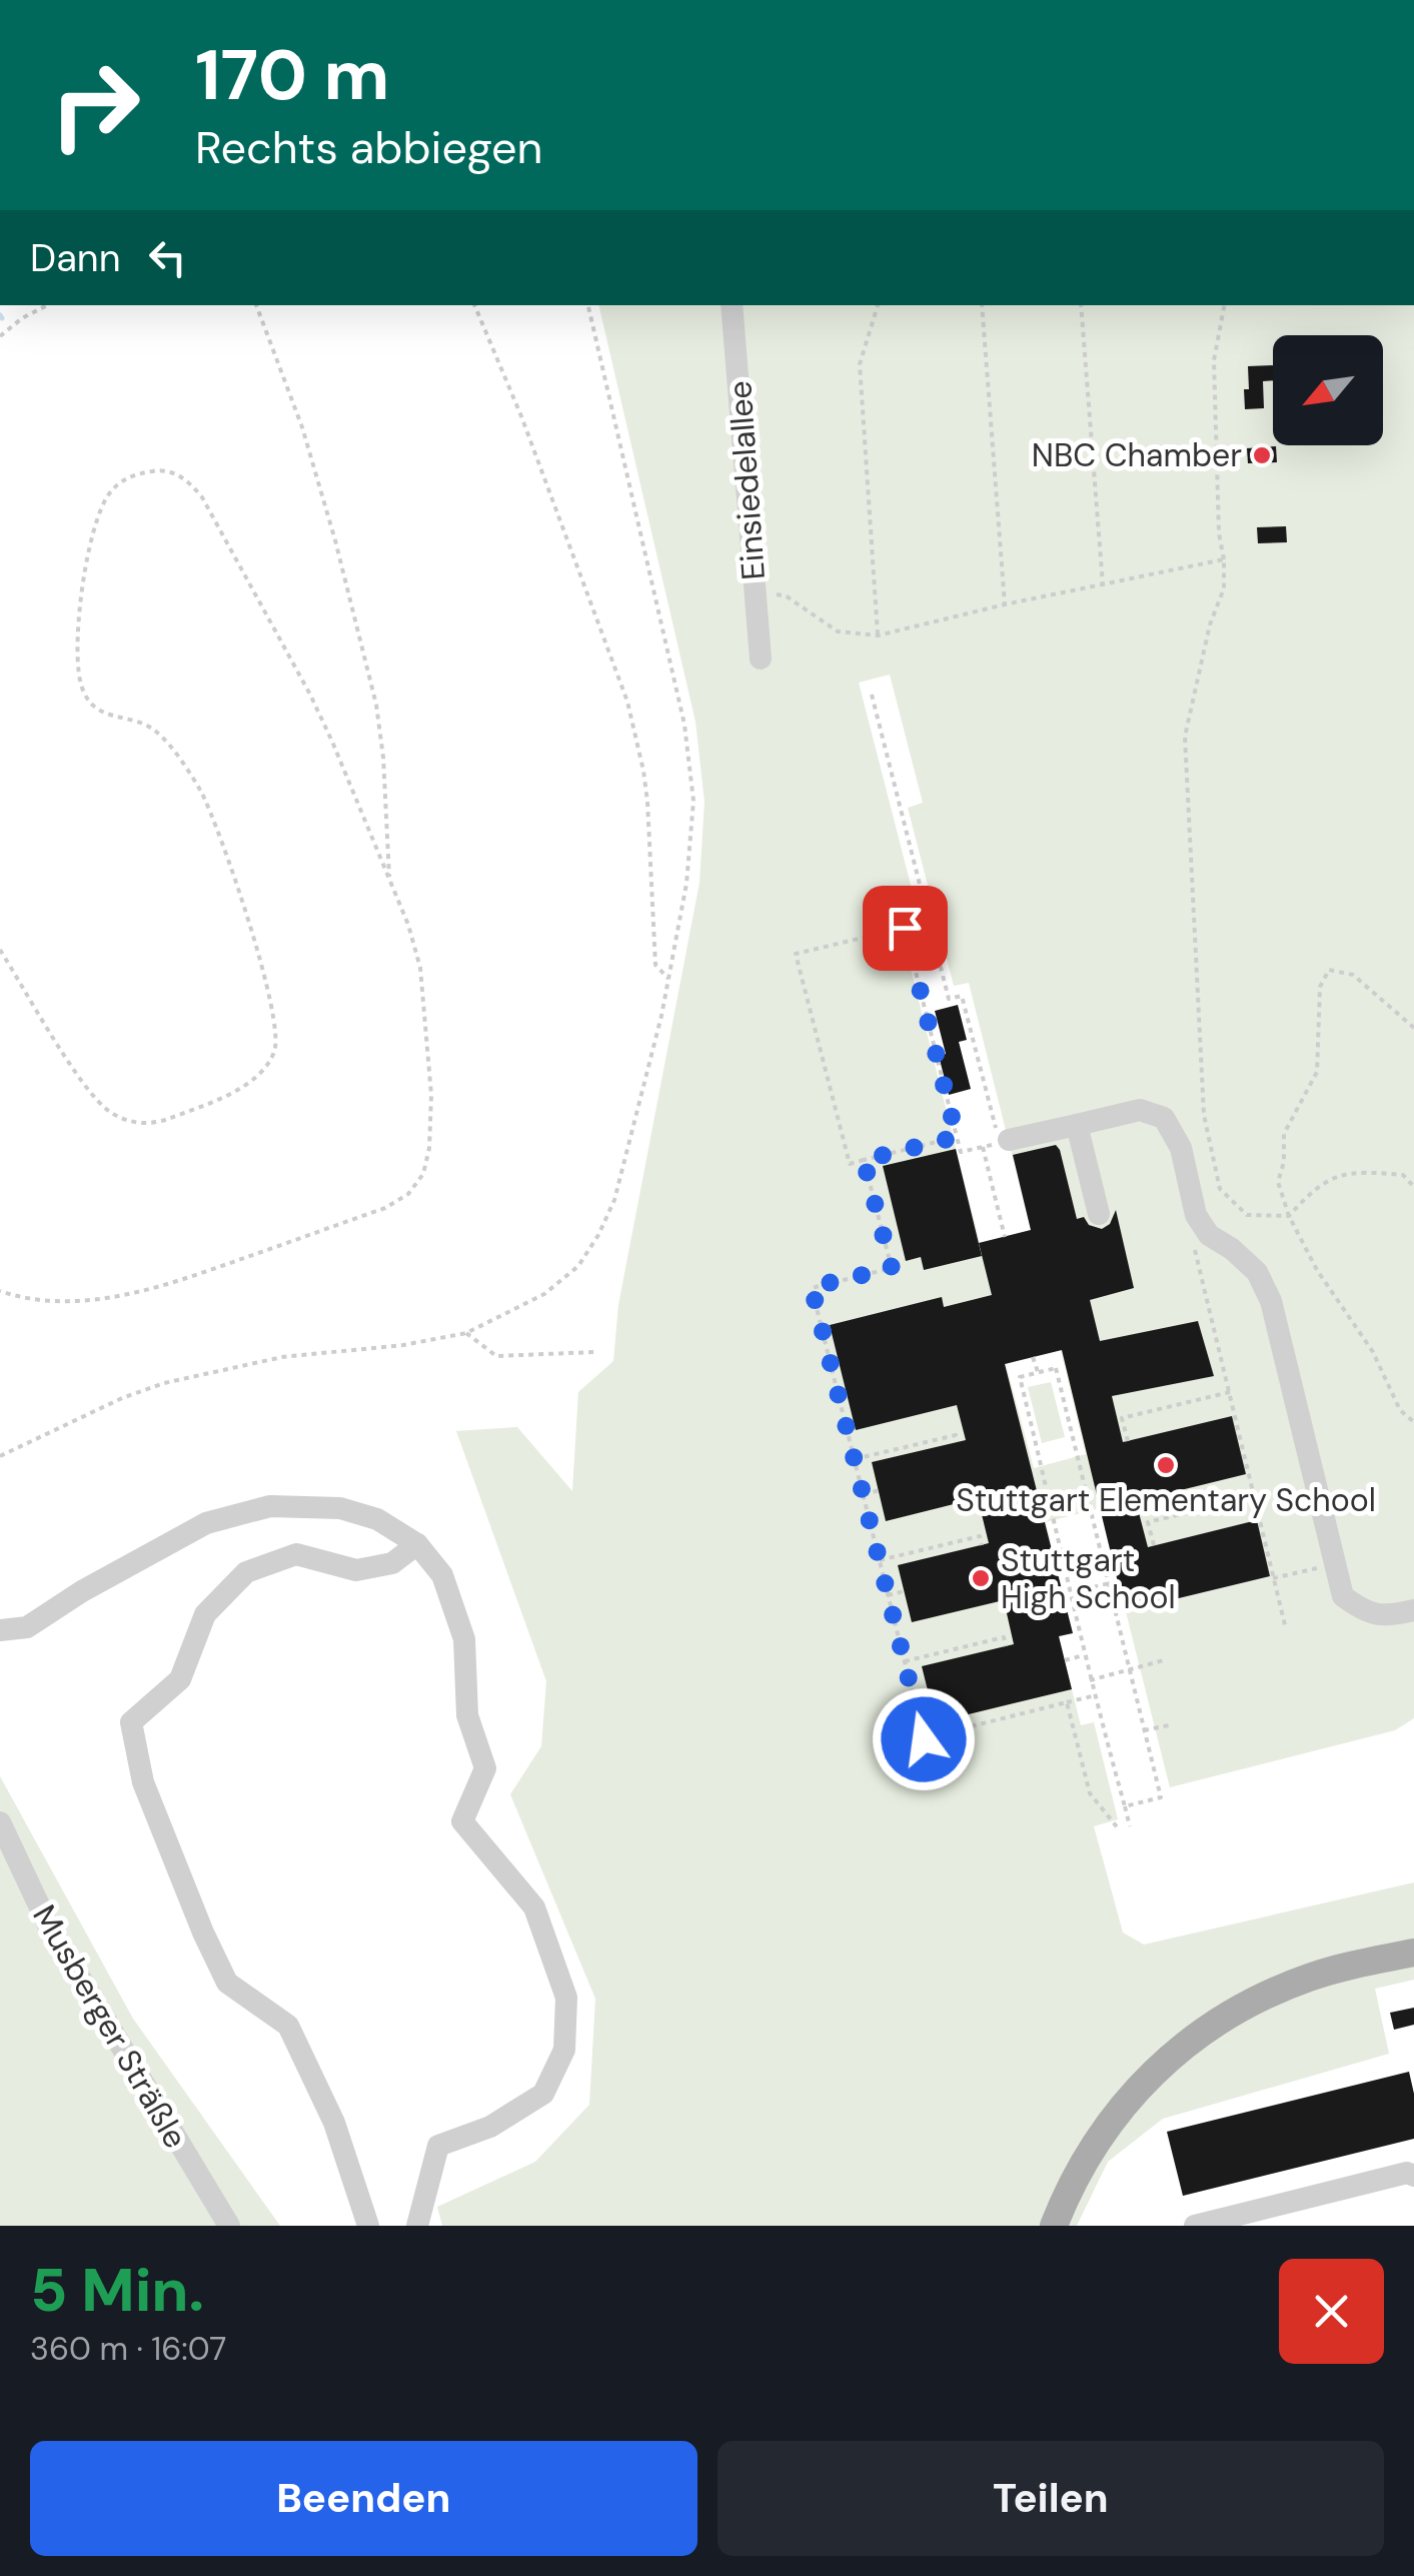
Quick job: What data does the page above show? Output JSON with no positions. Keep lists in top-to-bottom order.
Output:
{
  "streets": {
    "street": ["Einsiedelallee", "Musberger Sträßle"]
  },
  "places": ["NBC Chamber", "Stuttgart Elementary School", "Stuttgart High School"],
  "north": "bottom left",
  "page": {
    "turn": ["170 m", "Rechts abbiegen"],
    "then": "Dann",
    "heading": ["5 Min.", "360 m · 16:07"],
    "buttons": ["Beenden", "Teilen"]
  }
}
